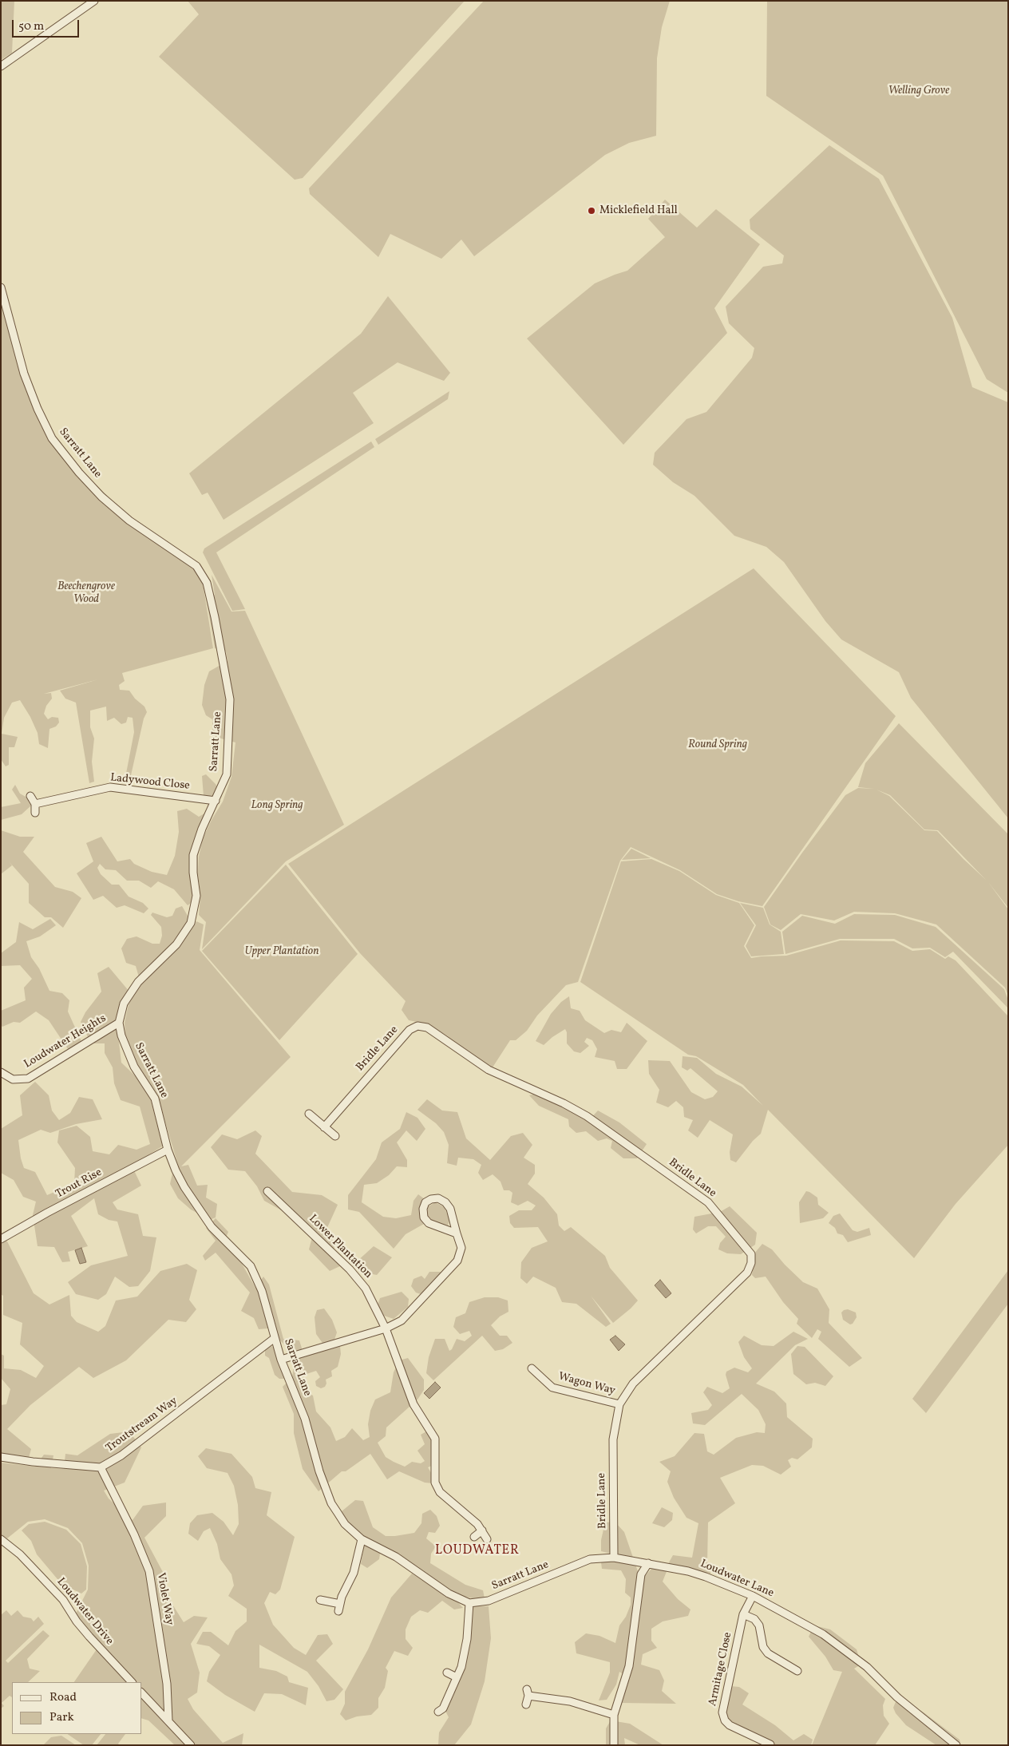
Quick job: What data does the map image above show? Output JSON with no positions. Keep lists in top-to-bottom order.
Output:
{
  "streets": {
    "street": [
      "Sarratt Lane",
      "Ladywood Close",
      "Loudwater Heights",
      "Bridle Lane",
      "Trout Rise",
      "Lower Plantation",
      "Wagon Way",
      "Troutstream Way",
      "Loudwater Lane",
      "Violet Way",
      "Loudwater Drive",
      "Armitage Close"
    ]
  },
  "crossings": [
    ["Sarratt Lane", "Ladywood Close"],
    ["Sarratt Lane", "Loudwater Heights"],
    ["Sarratt Lane", "Bridle Lane"],
    ["Sarratt Lane", "Trout Rise"],
    ["Sarratt Lane", "Troutstream Way"],
    ["Sarratt Lane", "Loudwater Lane"],
    ["Bridle Lane", "Wagon Way"],
    ["Troutstream Way", "Violet Way"],
    ["Loudwater Lane", "Armitage Close"]
  ],
  "districts": ["LOUDWATER"],
  "parks": [
    "Welling Grove",
    "Beechengrove Wood",
    "Round Spring",
    "Long Spring",
    "Upper Plantation"
  ],
  "places": ["Micklefield Hall"],
  "legend": ["Road", "Park"],
  "scale_bar": "50 m"
}
